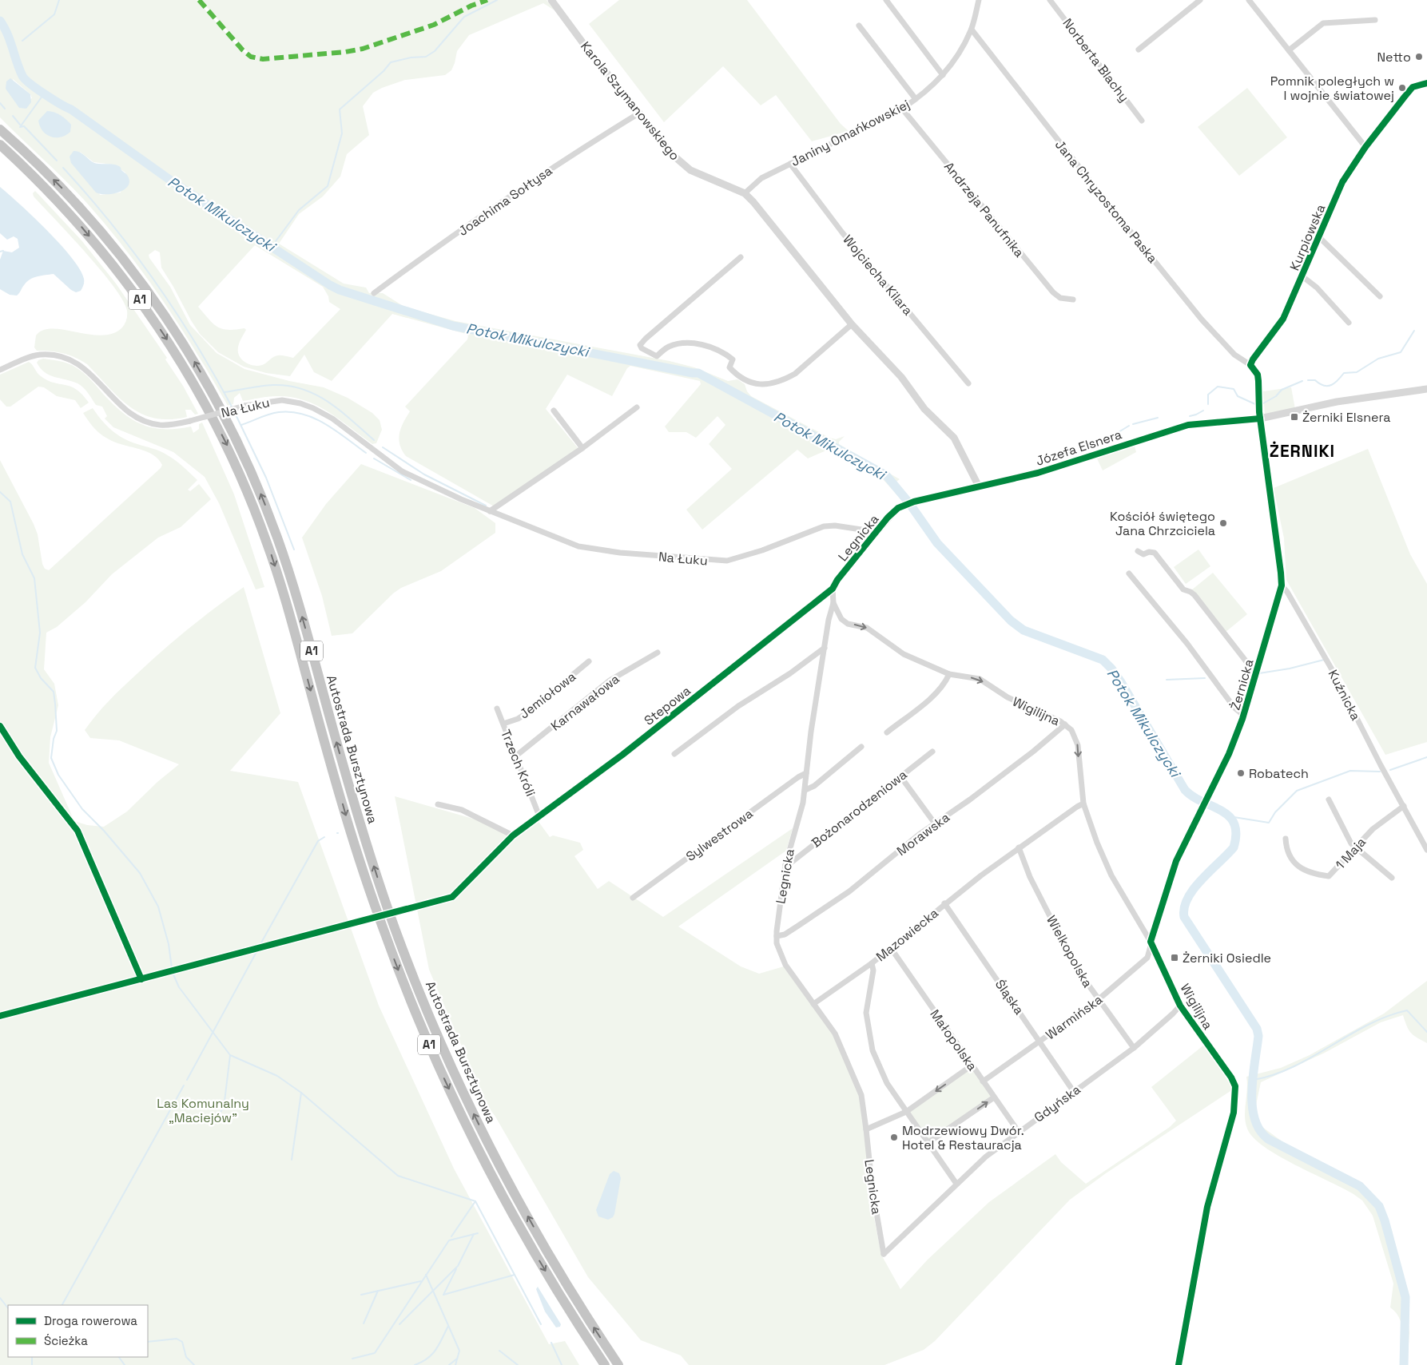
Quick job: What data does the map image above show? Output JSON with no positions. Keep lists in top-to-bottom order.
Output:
{
  "streets": {
    "highway": ["A1", "Autostrada Bursztynowa"],
    "street": [
      "Norberta Blachy",
      "Karola Szymanowskiego",
      "Janiny Omańkowskiej",
      "Joachima Sołtysa",
      "Jana Chryzostoma Paska",
      "Andrzeja Panufnika",
      "Kurpiowska",
      "Wojciecha Kilara",
      "Na Łuku",
      "Józefa Elsnera",
      "Legnicka",
      "Żernicka",
      "Jemiołowa",
      "Kuźnicka",
      "Karnawałowa",
      "Stepowa",
      "Wigilijna",
      "Trzech Króli",
      "Bożonarodzeniowa",
      "Morawska",
      "Sylwestrowa",
      "1 Maja",
      "Mazowiecka",
      "Wielkopolska",
      "Śląska",
      "Warmińska",
      "Małopolska",
      "Gdyńska"
    ]
  },
  "crossings": [
    ["Karola Szymanowskiego", "Janiny Omańkowskiej"],
    ["Karola Szymanowskiego", "Joachima Sołtysa"],
    ["Karola Szymanowskiego", "Józefa Elsnera"],
    ["Janiny Omańkowskiej", "Jana Chryzostoma Paska"],
    ["Janiny Omańkowskiej", "Andrzeja Panufnika"],
    ["Janiny Omańkowskiej", "Wojciecha Kilara"],
    ["Jana Chryzostoma Paska", "Kurpiowska"],
    ["Na Łuku", "Legnicka"],
    ["Józefa Elsnera", "Legnicka"],
    ["Józefa Elsnera", "Żernicka"],
    ["Legnicka", "Stepowa"],
    ["Legnicka", "Wigilijna"],
    ["Legnicka", "Bożonarodzeniowa"],
    ["Legnicka", "Morawska"],
    ["Legnicka", "Sylwestrowa"],
    ["Legnicka", "Gdyńska"],
    ["Żernicka", "Kuźnicka"],
    ["Żernicka", "Wigilijna"],
    ["Żernicka", "Warmińska"],
    ["Jemiołowa", "Trzech Króli"],
    ["Kuźnicka", "1 Maja"],
    ["Karnawałowa", "Trzech Króli"],
    ["Stepowa", "Trzech Króli"],
    ["Wigilijna", "Morawska"],
    ["Wigilijna", "Mazowiecka"],
    ["Wigilijna", "Warmińska"],
    ["Wigilijna", "Gdyńska"],
    ["Mazowiecka", "Wielkopolska"],
    ["Mazowiecka", "Śląska"],
    ["Mazowiecka", "Małopolska"],
    ["Mazowiecka", "Gdyńska"],
    ["Wielkopolska", "Warmińska"],
    ["Wielkopolska", "Gdyńska"],
    ["Śląska", "Warmińska"],
    ["Śląska", "Gdyńska"],
    ["Warmińska", "Małopolska"],
    ["Małopolska", "Gdyńska"]
  ],
  "one_way": ["Wigilijna"],
  "districts": ["ŻERNIKI"],
  "water": ["Potok Mikulczycki"],
  "parks": ["Las Komunalny „Maciejów”"],
  "places": {
    "other": [
      "Netto",
      "Pomnik poległych w I wojnie światowej",
      "Kościół świętego Jana Chrzciciela",
      "Robatech",
      "Modrzewiowy Dwór. Hotel & Restauracja"
    ],
    "transit": ["Żerniki Elsnera", "Żerniki Osiedle"]
  },
  "legend": ["Droga rowerowa", "Ścieżka"]
}
